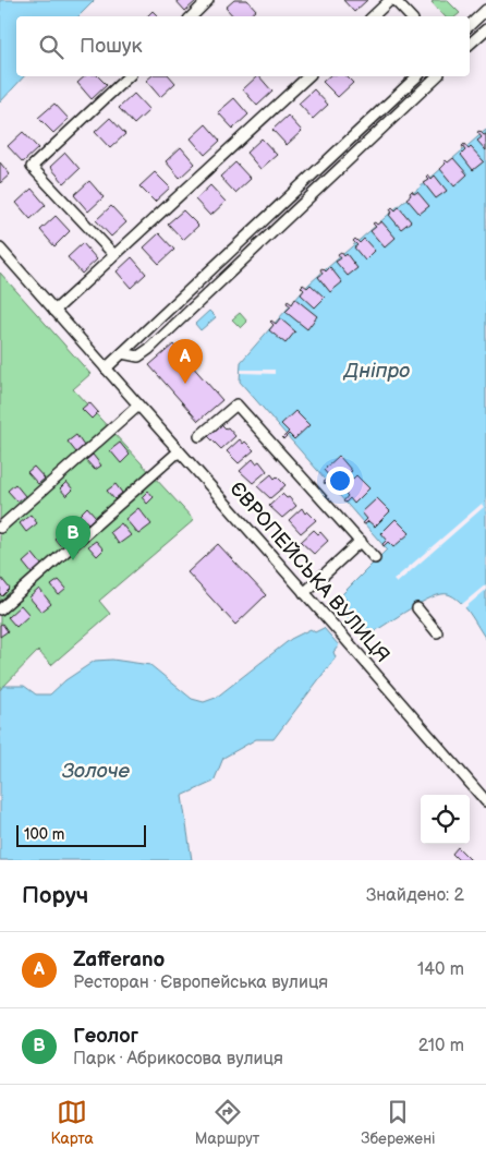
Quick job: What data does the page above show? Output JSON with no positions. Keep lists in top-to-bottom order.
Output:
{
  "streets": {
    "street": ["ЄВРОПЕЙСЬКА ВУЛИЦЯ"]
  },
  "water": ["Дніпро", "Золоче"],
  "scale_bar": "100 m",
  "page": {
    "search": "Пошук",
    "pins": ["A", "B"],
    "scale": "100 m",
    "heading": ["Поруч", "Знайдено: 2"],
    "list": [
      {
        "mark": "A",
        "name": "Zafferano",
        "note": "Ресторан · Європейська вулиця",
        "value": "140 m"
      },
      {
        "mark": "B",
        "name": "Геолог",
        "note": "Парк · Абрикосова вулиця",
        "value": "210 m"
      }
    ],
    "nav": ["Карта", "Маршрут", "Збережені"]
  }
}
